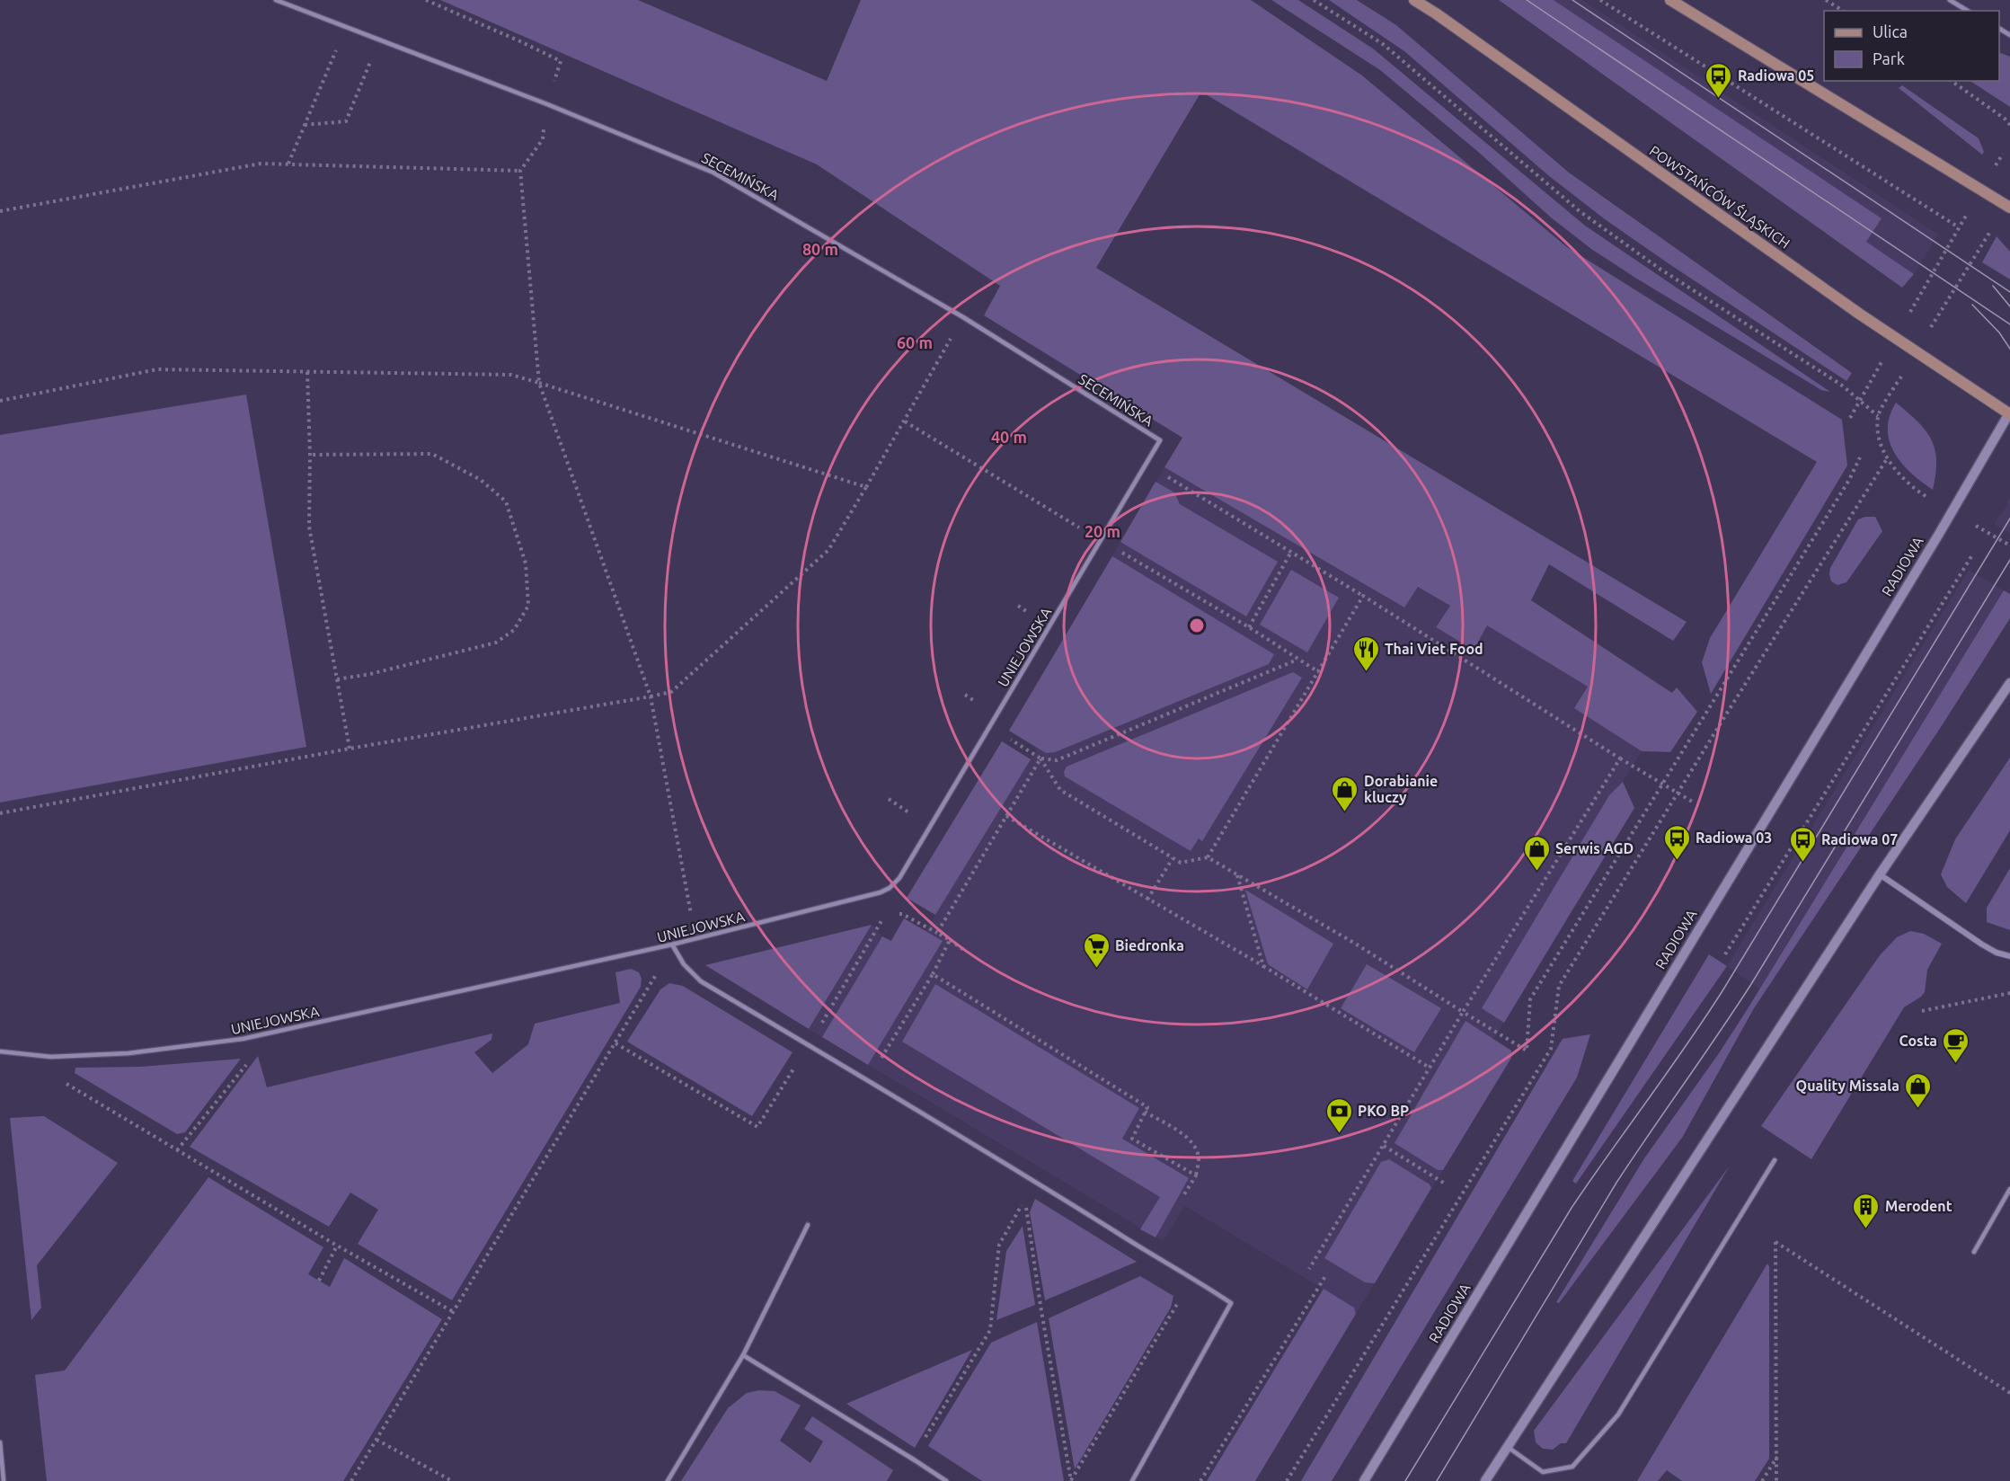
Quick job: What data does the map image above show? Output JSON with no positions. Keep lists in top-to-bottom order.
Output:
{
  "streets": {
    "main road": ["POWSTAŃCÓW ŚLĄSKICH"],
    "street": ["RADIOWA"],
    "lane": ["SECEMIŃSKA", "UNIEJOWSKA"]
  },
  "crossings": [
    ["SECEMIŃSKA", "UNIEJOWSKA"],
    ["POWSTAŃCÓW ŚLĄSKICH", "RADIOWA"]
  ],
  "places": {
    "bus stop": ["Radiowa 05", "Radiowa 03", "Radiowa 07"],
    "restaurant": ["Thai Viet Food"],
    "shop": ["Dorabianie kluczy", "Serwis AGD", "Quality Missala"],
    "supermarket": ["Biedronka"],
    "cafe": ["Costa"],
    "bank": ["PKO BP"],
    "building": ["Merodent"]
  },
  "legend": ["Ulica", "Park"],
  "rings": [
    "80 m",
    "60 m",
    "40 m",
    "20 m"
  ]
}
